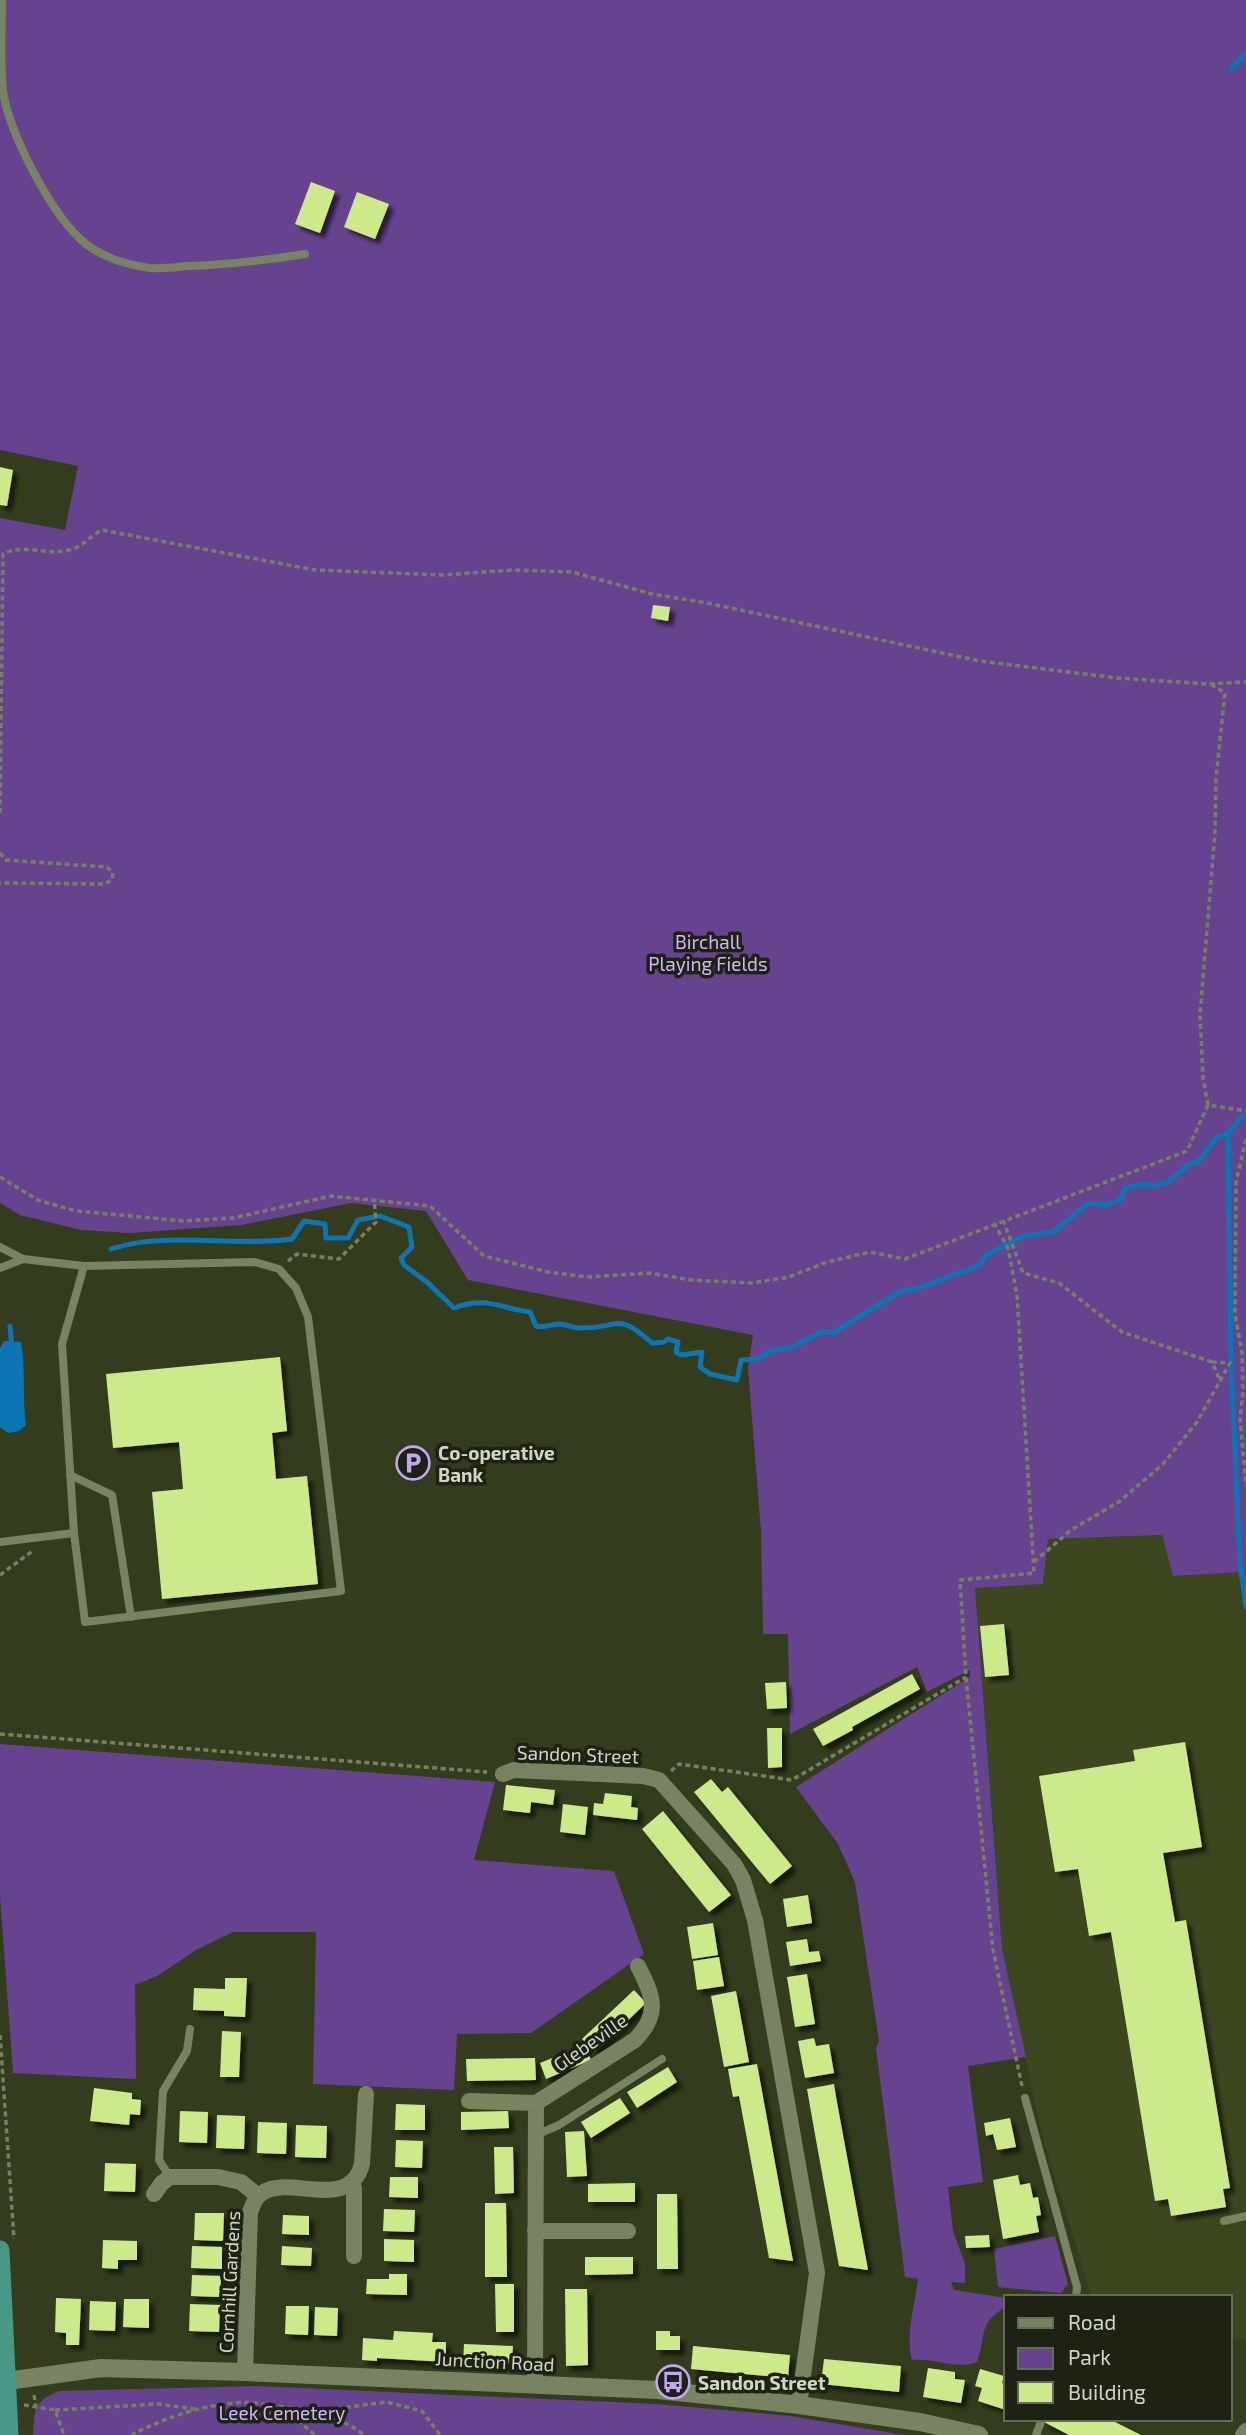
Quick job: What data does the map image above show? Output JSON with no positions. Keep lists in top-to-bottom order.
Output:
{
  "streets": {
    "street": [
      "Sandon Street",
      "Glebeville",
      "Cornhill Gardens",
      "Junction Road"
    ]
  },
  "crossings": [
    ["Sandon Street", "Junction Road"],
    ["Cornhill Gardens", "Junction Road"]
  ],
  "parks": ["Birchall Playing Fields", "Leek Cemetery"],
  "places": {
    "parking": ["Co-operative Bank"],
    "bus stop": ["Sandon Street"]
  },
  "legend": ["Road", "Park", "Building"]
}
